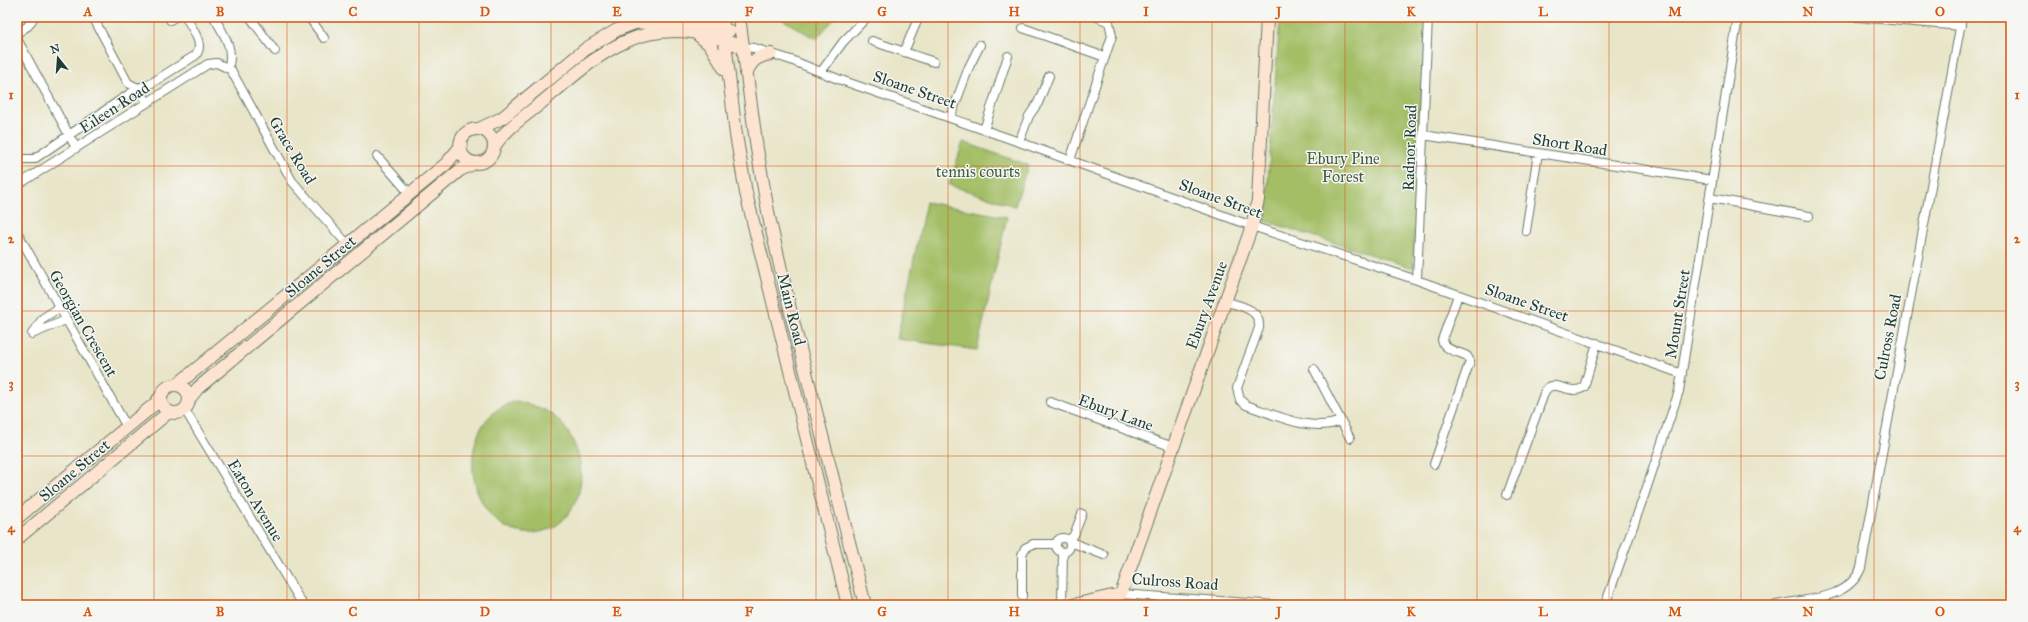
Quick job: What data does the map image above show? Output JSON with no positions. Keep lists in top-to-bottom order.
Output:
{
  "streets": {
    "street": [
      "Sloane Street",
      "Eileen Road",
      "Short Road",
      "Radnor Road",
      "Grace Road",
      "Ebury Avenue",
      "Main Road",
      "Mount Street",
      "Georgian Crescent",
      "Culross Road",
      "Ebury Lane",
      "Eaton Avenue"
    ]
  },
  "crossings": [
    ["Sloane Street", "Radnor Road"],
    ["Sloane Street", "Grace Road"],
    ["Sloane Street", "Ebury Avenue"],
    ["Sloane Street", "Main Road"],
    ["Sloane Street", "Mount Street"],
    ["Sloane Street", "Georgian Crescent"],
    ["Sloane Street", "Eaton Avenue"],
    ["Eileen Road", "Grace Road"],
    ["Short Road", "Radnor Road"],
    ["Short Road", "Mount Street"],
    ["Ebury Avenue", "Culross Road"],
    ["Ebury Avenue", "Ebury Lane"]
  ],
  "parks": ["Ebury Pine Forest", "tennis courts"],
  "north": "top",
  "grid": {
    "columns": [
      "A",
      "B",
      "C",
      "D",
      "E",
      "F",
      "G",
      "H",
      "I",
      "J",
      "K",
      "L",
      "M",
      "N",
      "O"
    ],
    "rows": [
      "1",
      "2",
      "3",
      "4"
    ]
  }
}
